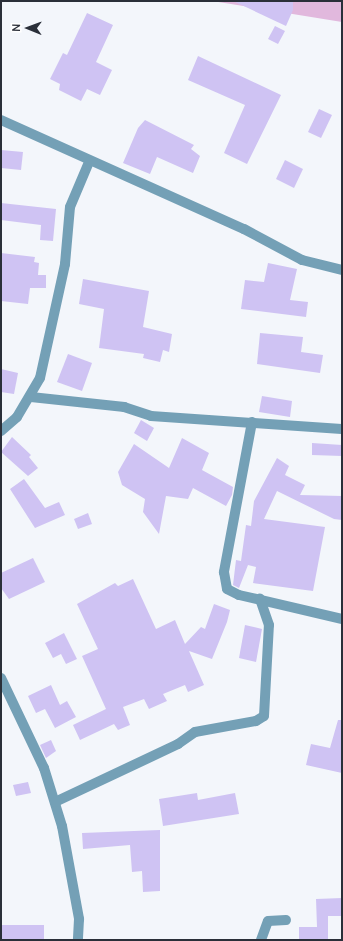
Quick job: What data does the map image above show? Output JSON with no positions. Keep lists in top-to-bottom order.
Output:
{
  "north": "left"
}
